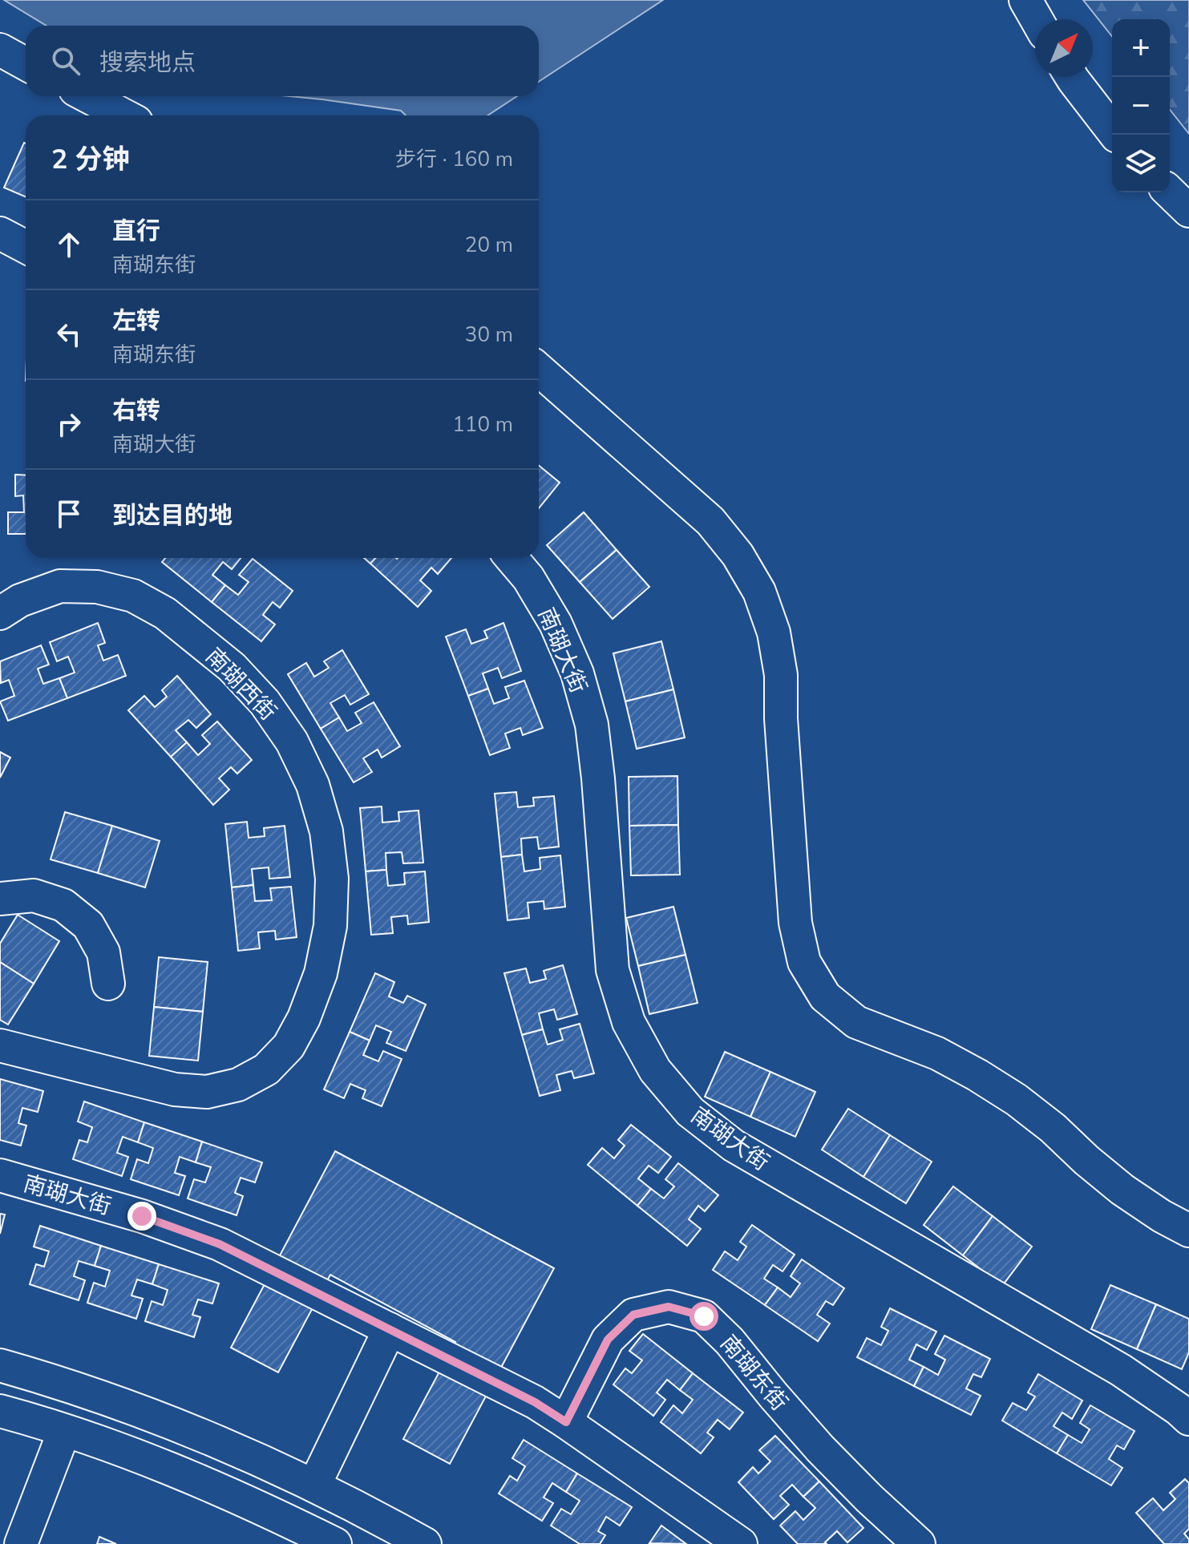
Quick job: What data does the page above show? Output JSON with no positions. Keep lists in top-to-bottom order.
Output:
{
  "streets": {
    "street": ["南瑚大街", "南瑚西街", "南瑚东街"]
  },
  "crossings": [
    ["南瑚大街", "南瑚东街"]
  ],
  "north": "top right",
  "page": {
    "map_buttons": ["+", "−"],
    "search": "搜索地点",
    "heading": ["2 分钟", "步行 · 160 m"],
    "list": [
      ["直行", "南瑚东街", "20 m"],
      ["左转", "南瑚东街", "30 m"],
      ["右转", "南瑚大街", "110 m"],
      "到达目的地"
    ]
  }
}
